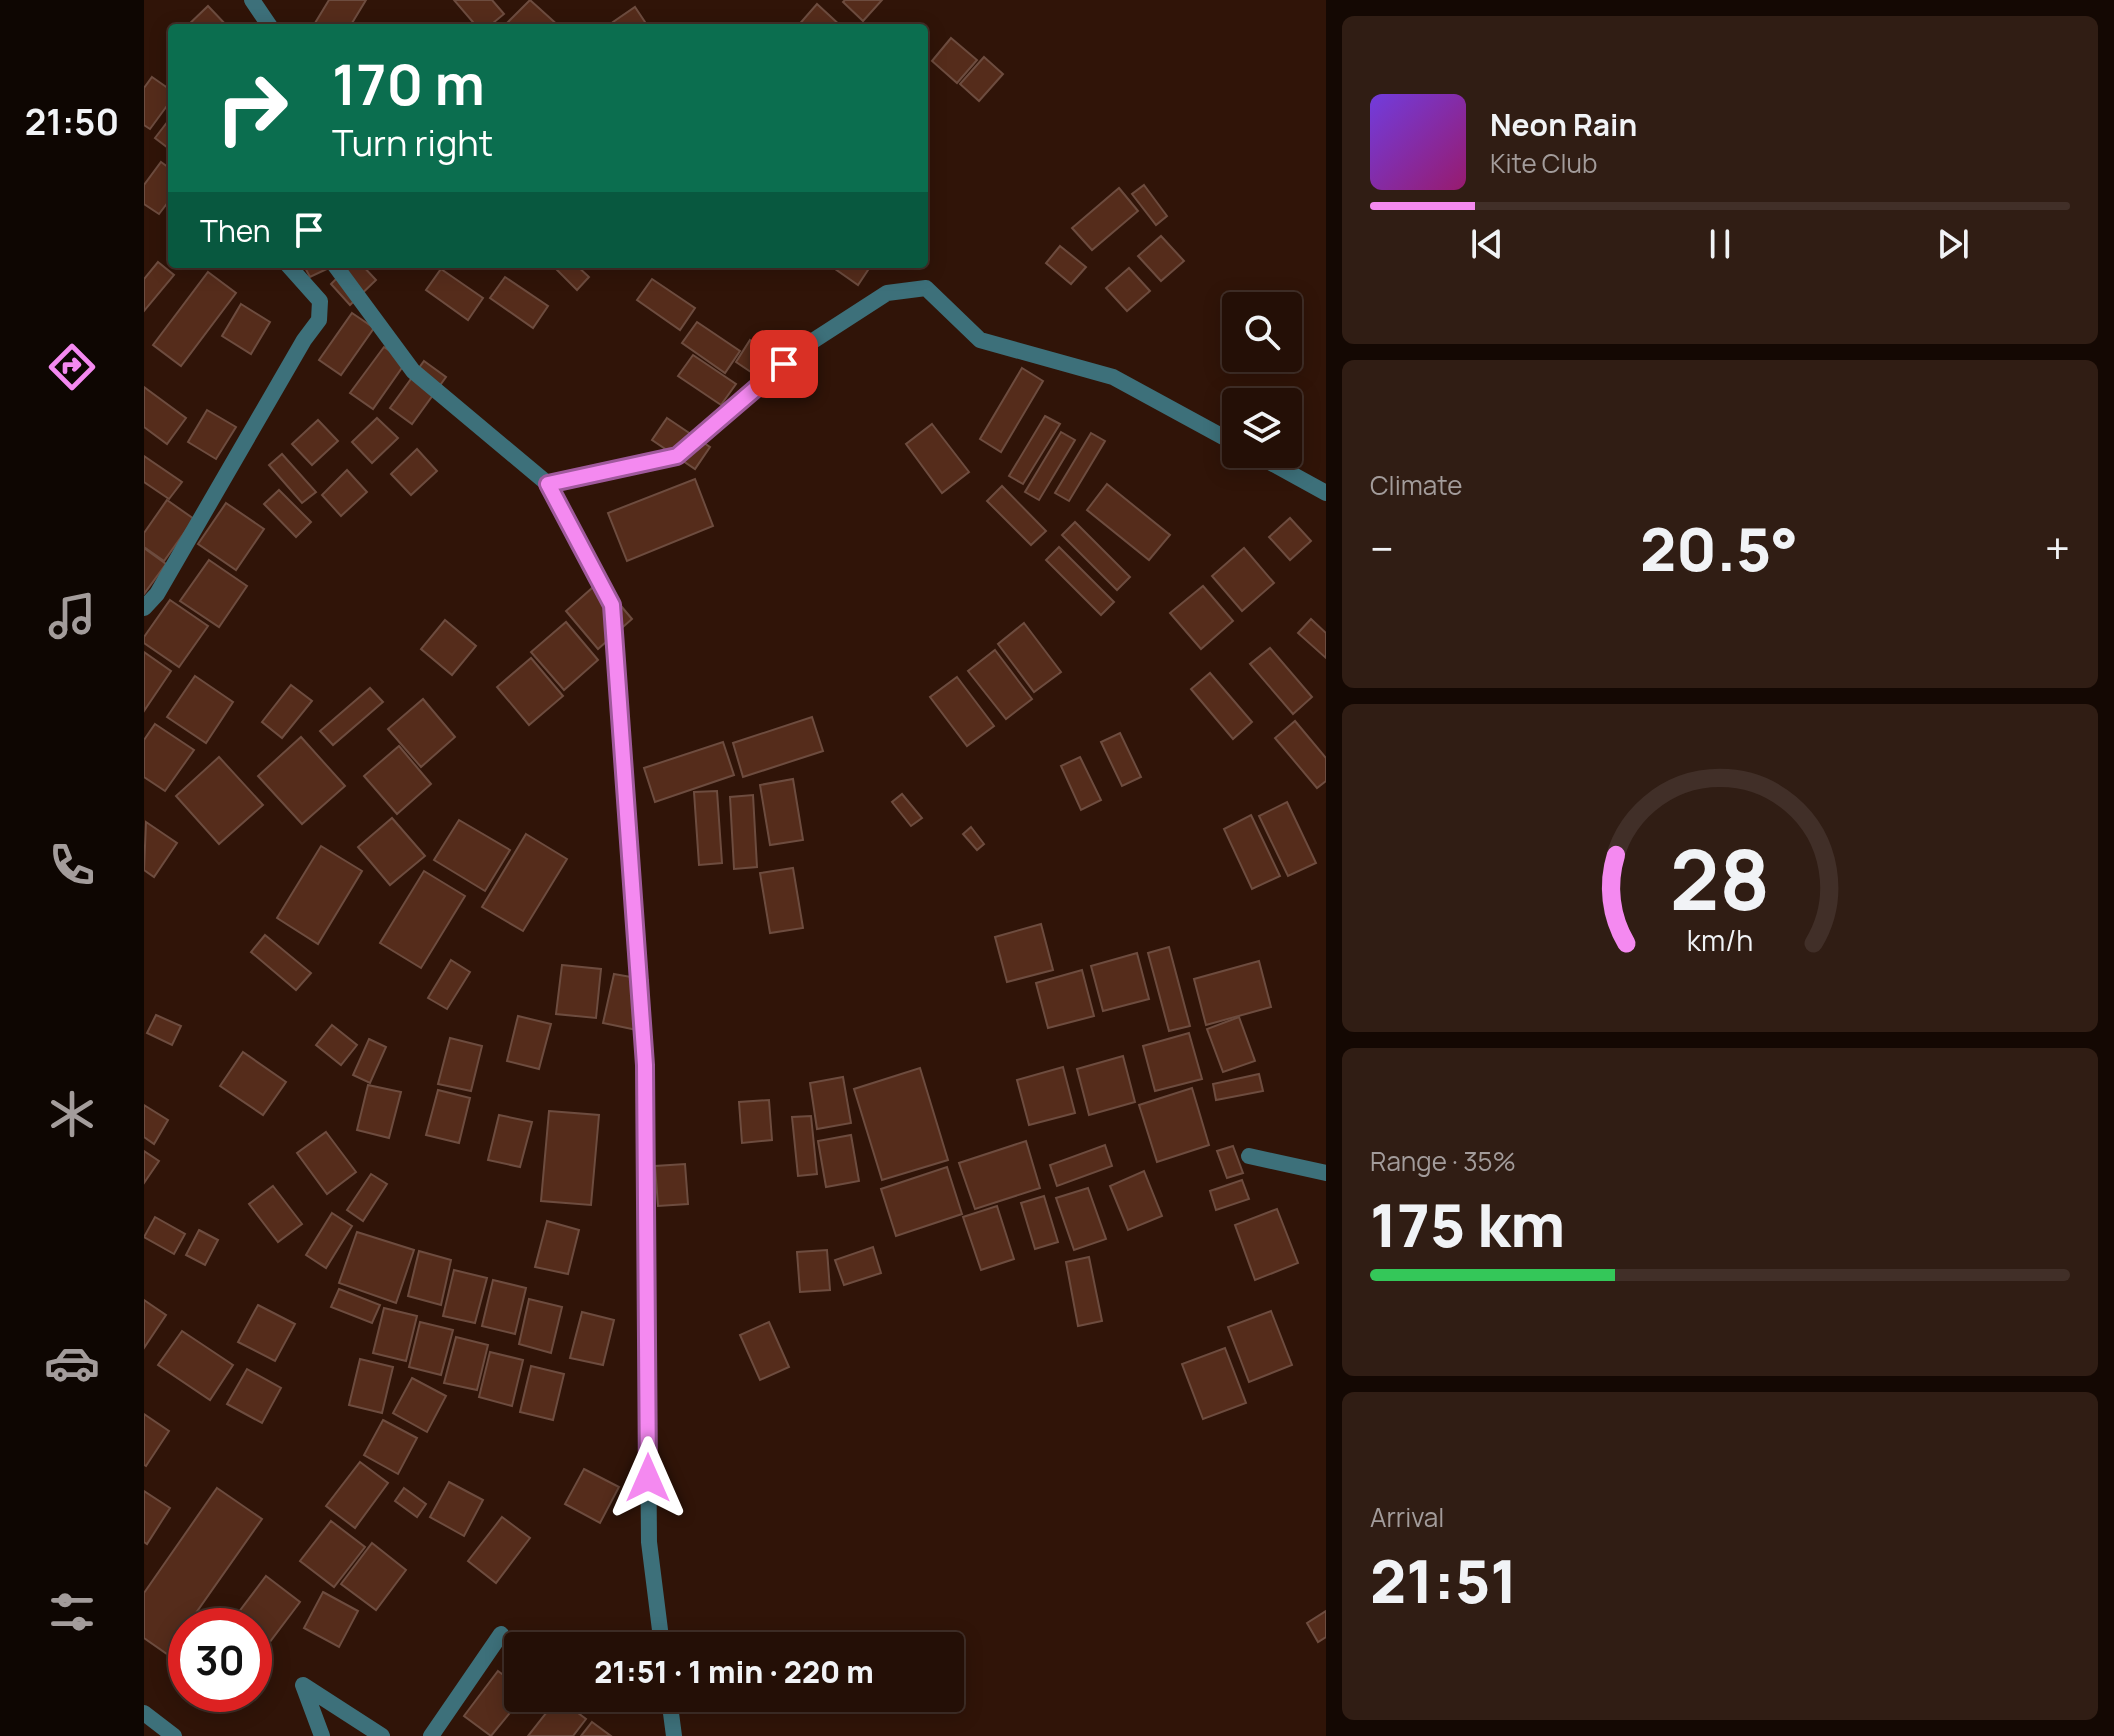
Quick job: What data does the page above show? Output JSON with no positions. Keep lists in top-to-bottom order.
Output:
{
  "page": {
    "tabs": "21:50",
    "turn": ["170 m", "Turn right"],
    "song": ["Neon Rain", "Kite Club"],
    "then": "Then",
    "tile": [
      "Climate",
      ["Range · 35%", "175 km"],
      ["Arrival", "21:51"]
    ],
    "heat": ["−", "20.5°", "+"],
    "limit": "30",
    "trip": "21:51 · 1 min · 220 m",
    "gauge": ["28", "km/h"]
  }
}
